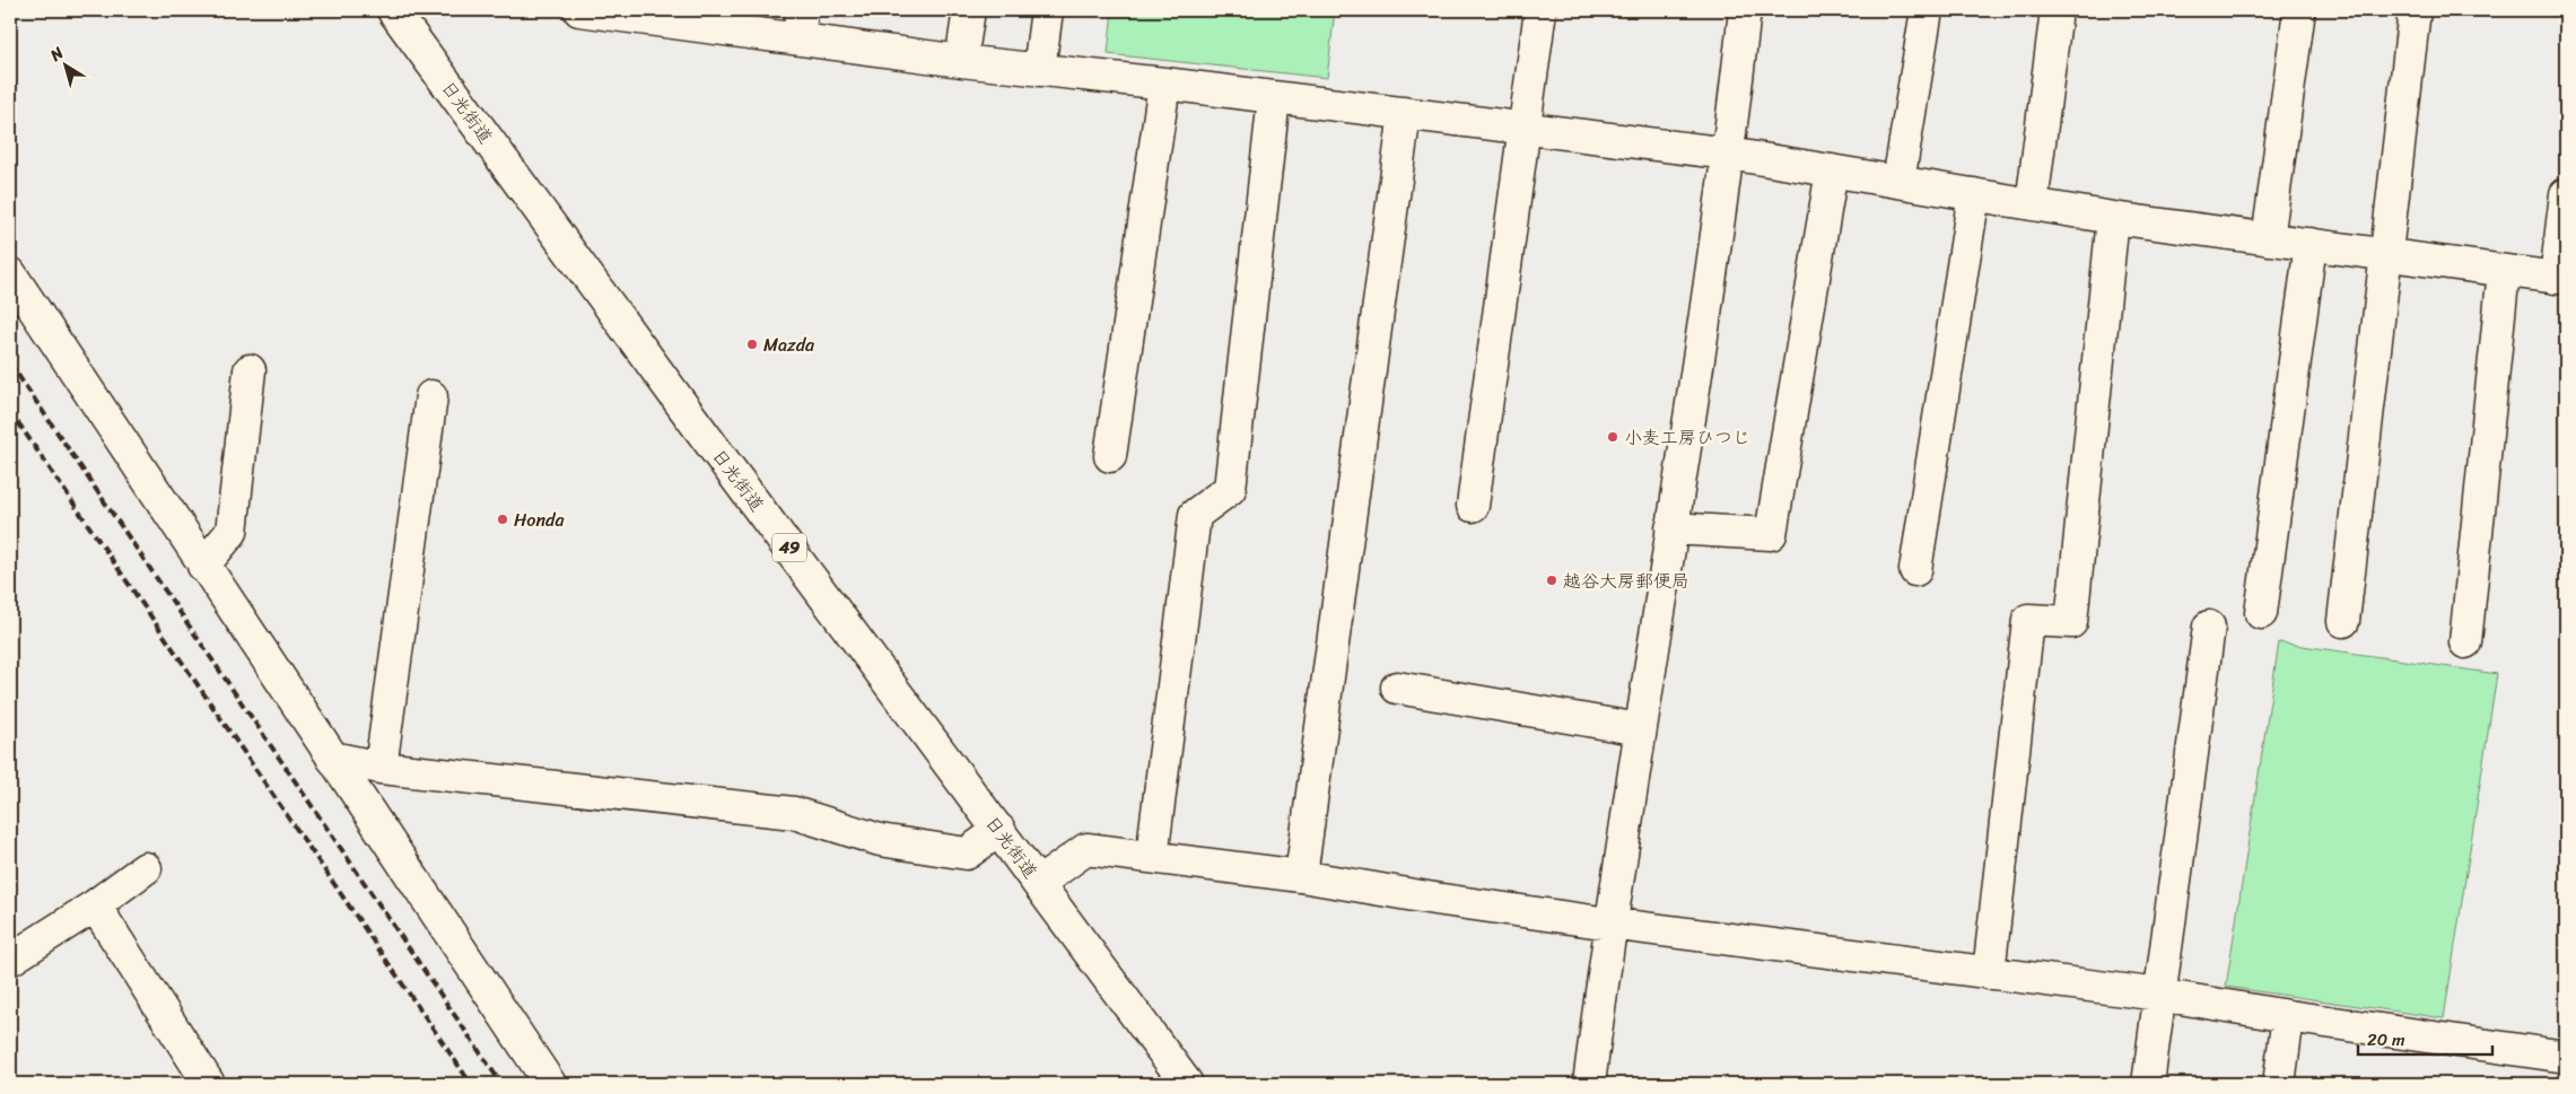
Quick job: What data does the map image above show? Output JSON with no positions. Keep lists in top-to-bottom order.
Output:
{
  "streets": {
    "street": ["日光街道", "49"]
  },
  "places": [
    "Mazda",
    "小麦工房ひつじ",
    "Honda",
    "越谷大房郵便局"
  ],
  "scale_bar": "20 m",
  "north": "top left"
}
